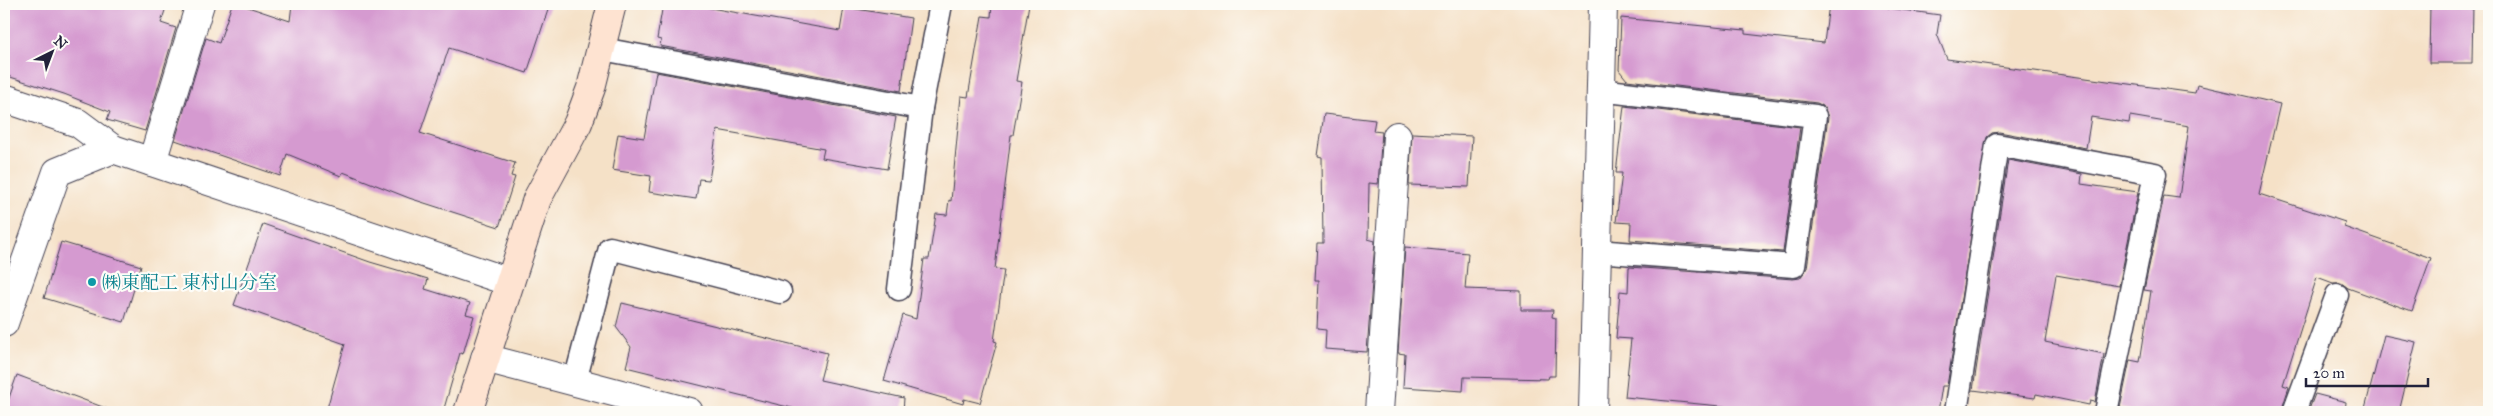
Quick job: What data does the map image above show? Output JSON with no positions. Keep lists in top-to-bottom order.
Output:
{
  "places": ["㈱東配工 東村山分室"],
  "scale_bar": "20 m",
  "north": "top right"
}
